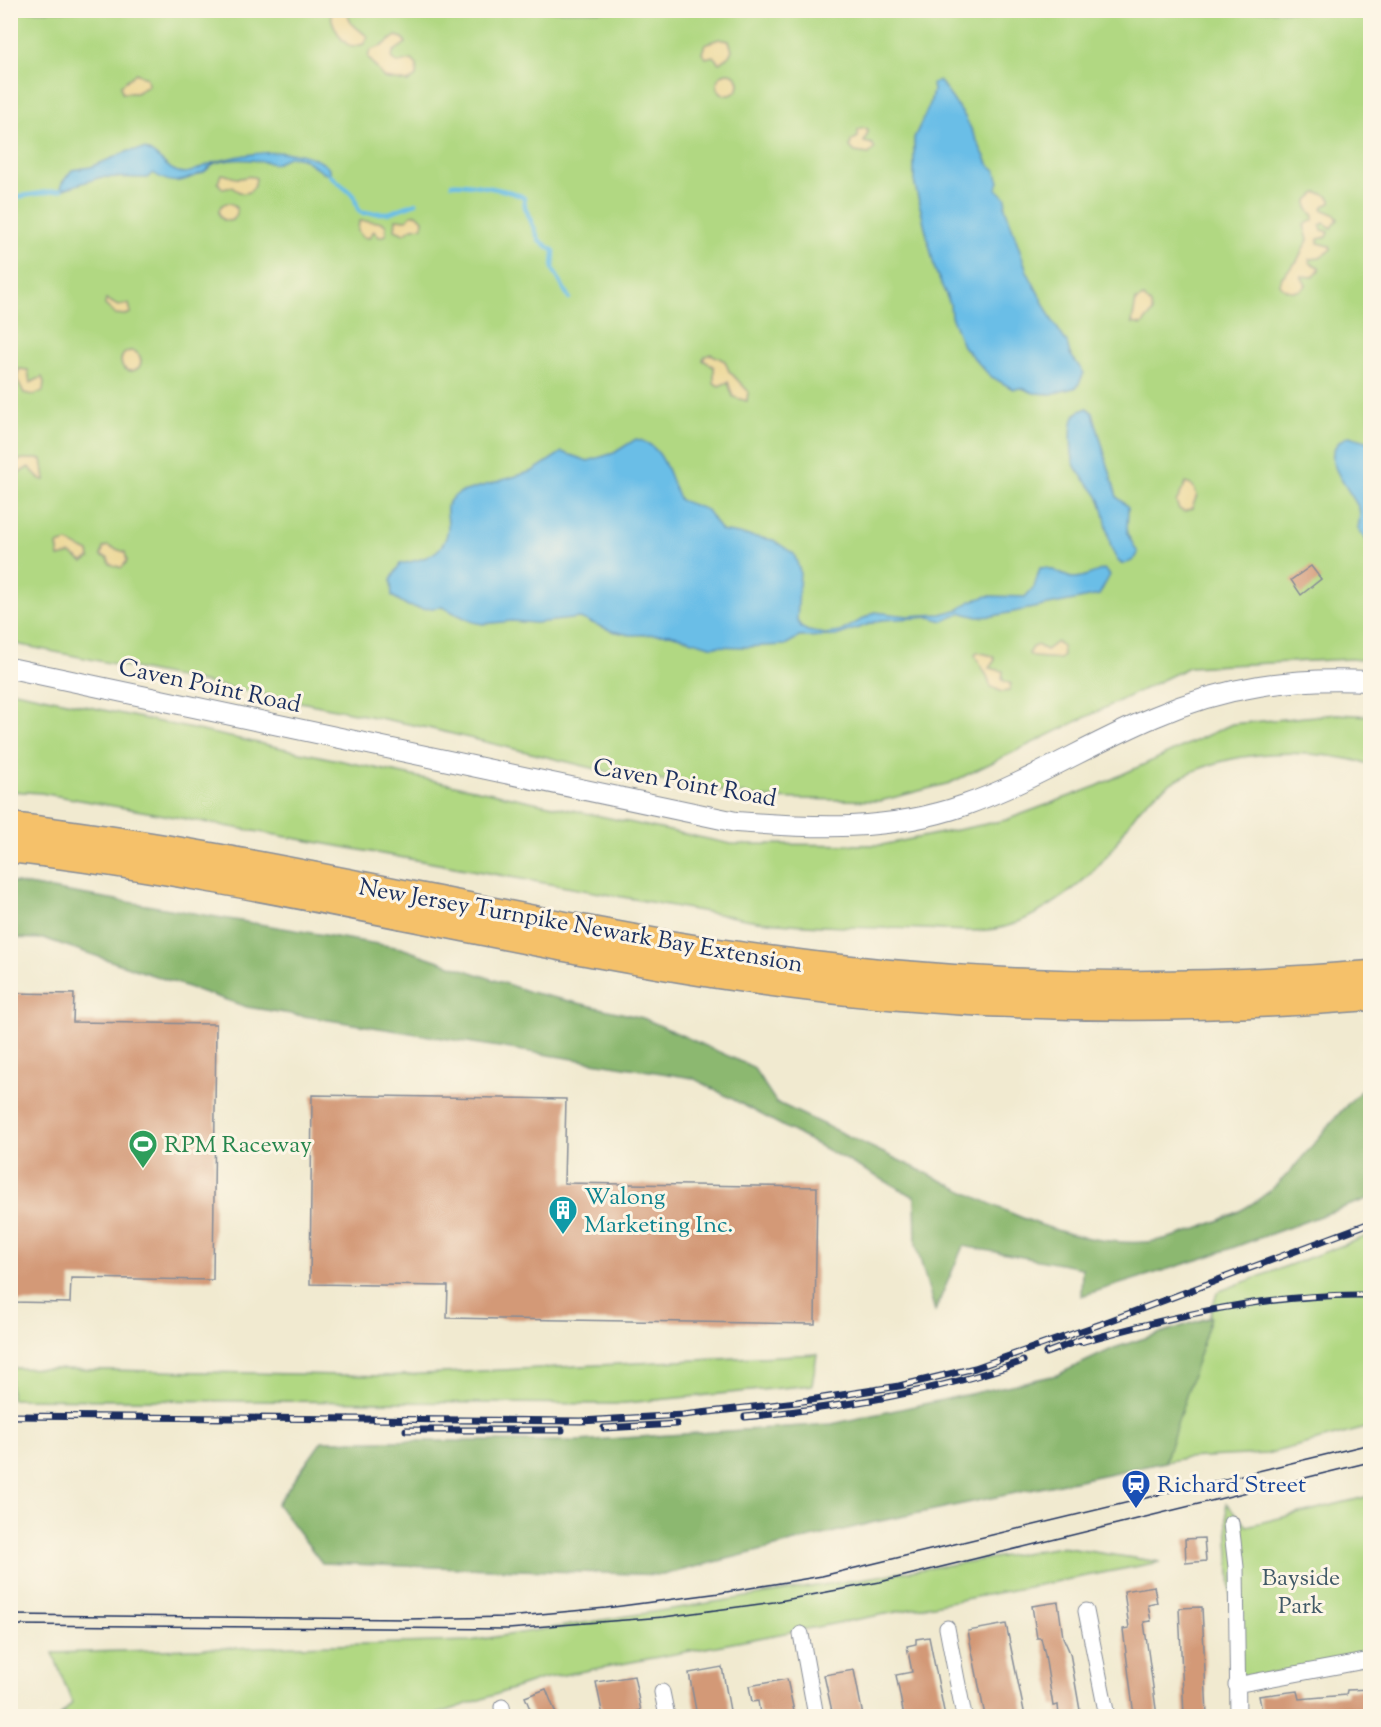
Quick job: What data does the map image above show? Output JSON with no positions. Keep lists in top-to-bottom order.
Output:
{
  "streets": {
    "highway": ["New Jersey Turnpike Newark Bay Extension"],
    "street": ["Caven Point Road"]
  },
  "parks": ["Bayside Park"],
  "places": {
    "sports": ["RPM Raceway"],
    "building": ["Walong Marketing Inc."],
    "station": ["Richard Street"]
  }
}
